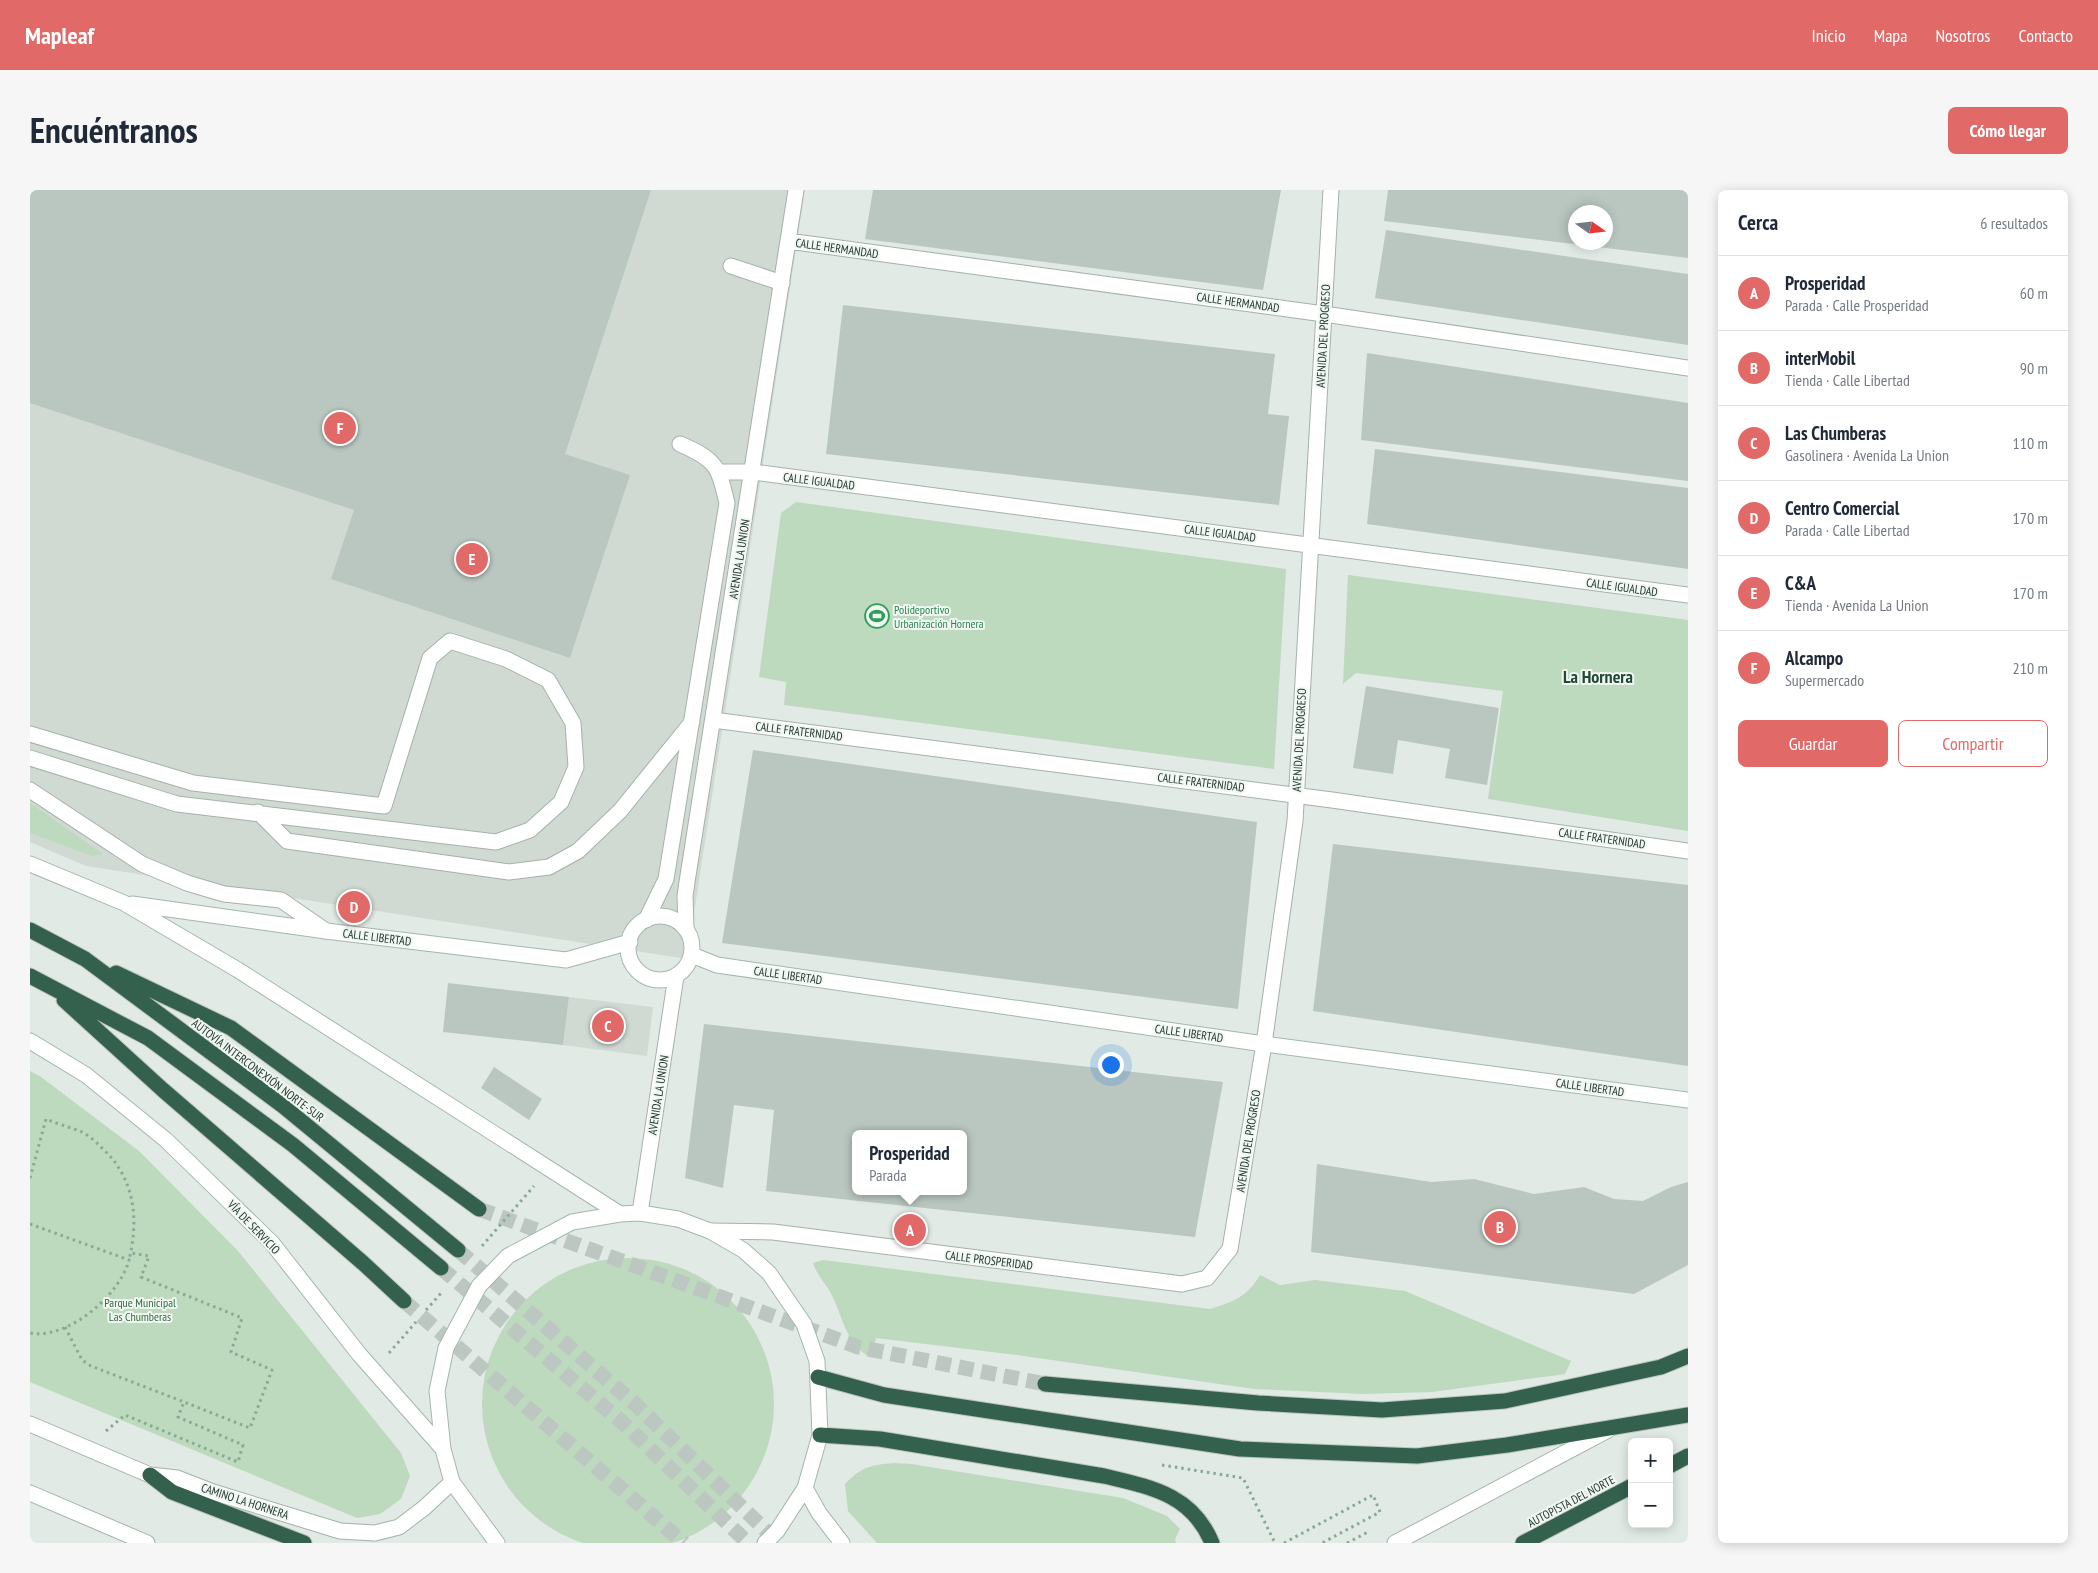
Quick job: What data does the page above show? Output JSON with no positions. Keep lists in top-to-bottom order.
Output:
{
  "streets": {
    "highway": ["AUTOVÍA INTERCONEXIÓN NORTE-SUR", "AUTOPISTA DEL NORTE"],
    "street": [
      "CALLE HERMANDAD",
      "AVENIDA DEL PROGRESO",
      "CALLE IGUALDAD",
      "AVENIDA LA UNION",
      "CALLE FRATERNIDAD",
      "CALLE LIBERTAD",
      "VÍA DE SERVICIO",
      "CALLE PROSPERIDAD",
      "CAMINO LA HORNERA"
    ]
  },
  "crossings": [
    ["CALLE HERMANDAD", "AVENIDA DEL PROGRESO"],
    ["CALLE HERMANDAD", "AVENIDA LA UNION"],
    ["AVENIDA DEL PROGRESO", "CALLE IGUALDAD"],
    ["AVENIDA DEL PROGRESO", "CALLE FRATERNIDAD"],
    ["AVENIDA DEL PROGRESO", "CALLE LIBERTAD"],
    ["AVENIDA DEL PROGRESO", "CALLE PROSPERIDAD"],
    ["CALLE IGUALDAD", "AVENIDA LA UNION"],
    ["AVENIDA LA UNION", "CALLE FRATERNIDAD"],
    ["AVENIDA LA UNION", "CALLE LIBERTAD"]
  ],
  "districts": ["La Hornera"],
  "parks": ["Parque Municipal Las Chumberas"],
  "places": {
    "sports": ["Polideportivo Urbanización Hornera"]
  },
  "north": "right",
  "page": {
    "header": "Mapleaf",
    "nav": [
      "Inicio",
      "Mapa",
      "Nosotros",
      "Contacto"
    ],
    "title": "Encuéntranos",
    "buttons": [
      "Cómo llegar",
      ["Guardar", "Compartir"]
    ],
    "heading": ["Cerca", "6 resultados"],
    "list": [
      {
        "mark": "A",
        "name": "Prosperidad",
        "note": "Parada · Calle Prosperidad",
        "value": "60 m"
      },
      {
        "mark": "B",
        "name": "interMobil",
        "note": "Tienda · Calle Libertad",
        "value": "90 m"
      },
      {
        "mark": "C",
        "name": "Las Chumberas",
        "note": "Gasolinera · Avenida La Union",
        "value": "110 m"
      },
      {
        "mark": "D",
        "name": "Centro Comercial",
        "note": "Parada · Calle Libertad",
        "value": "170 m"
      },
      {
        "mark": "E",
        "name": "C&A",
        "note": "Tienda · Avenida La Union",
        "value": "170 m"
      },
      {
        "mark": "F",
        "name": "Alcampo",
        "note": "Supermercado",
        "value": "210 m"
      }
    ],
    "pins": [
      "F",
      "E",
      "D",
      "C",
      "B",
      "A"
    ],
    "popup": ["Prosperidad", "Parada"],
    "map_buttons": ["+", "−"]
  }
}
